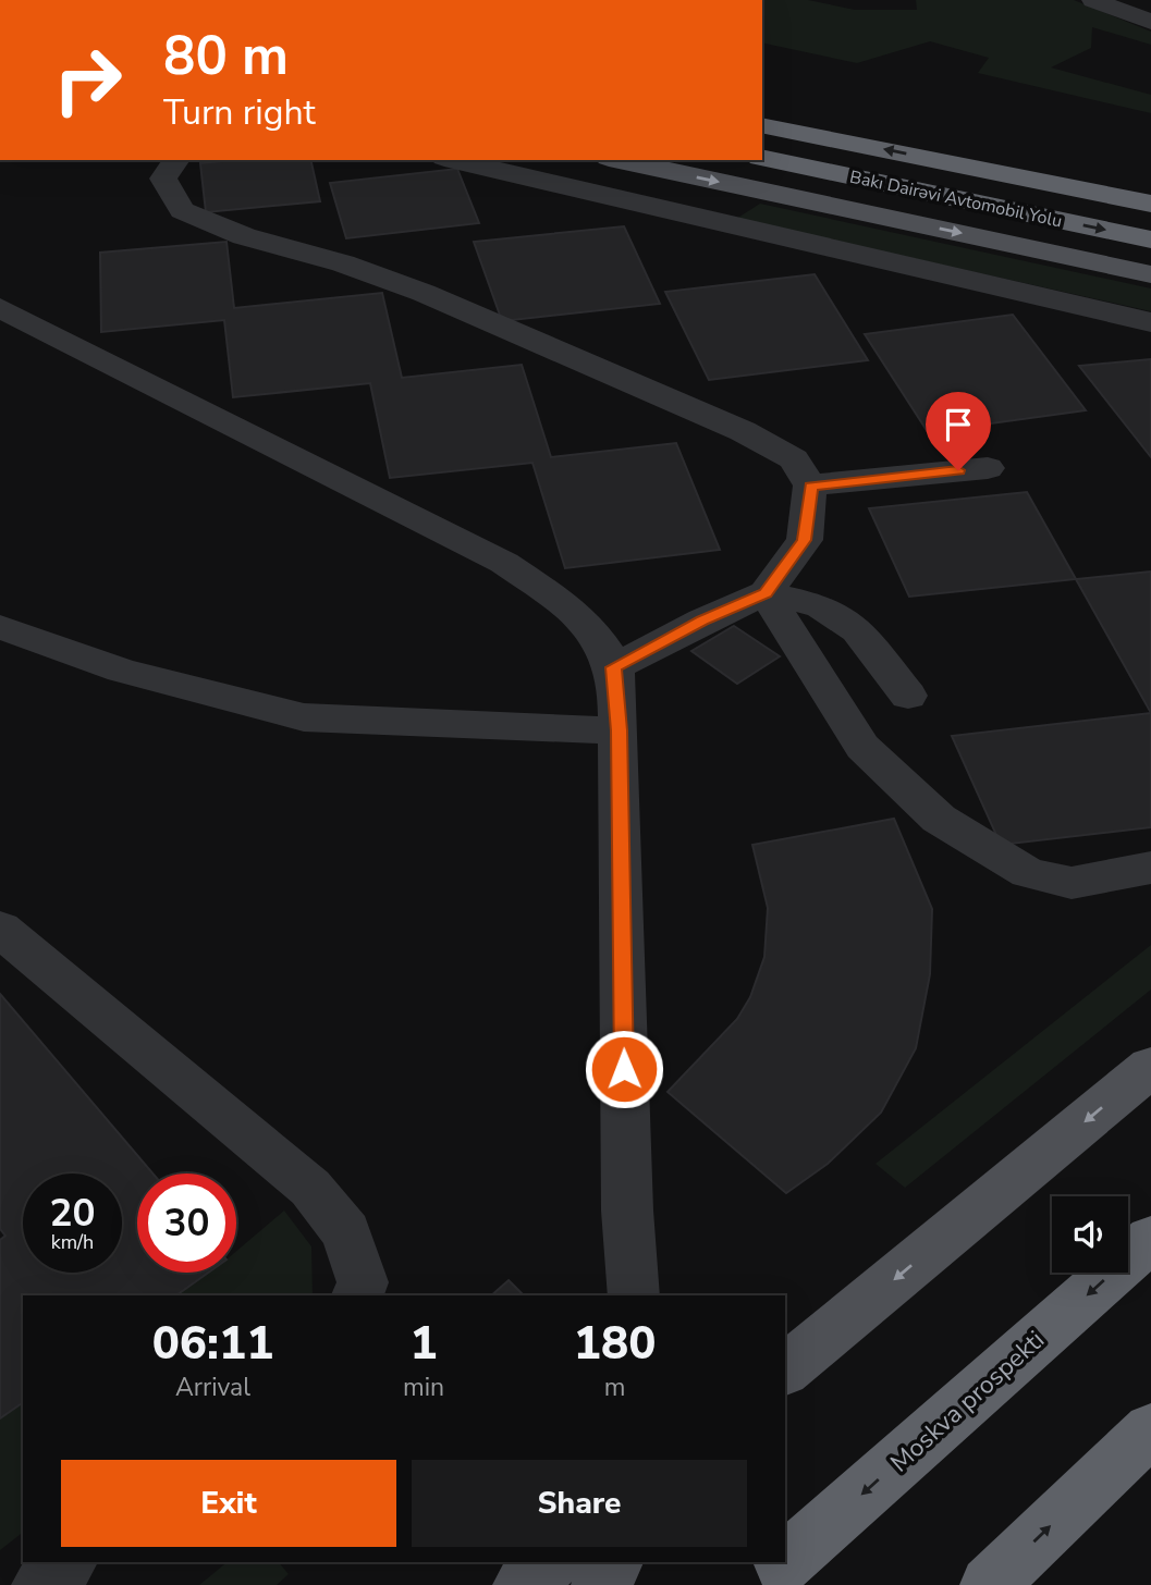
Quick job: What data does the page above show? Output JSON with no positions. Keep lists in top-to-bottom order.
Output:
{
  "streets": {
    "highway": ["Bakı Dairəvi Avtomobil Yolu", "Moskva prospekti"]
  },
  "page": {
    "turn": ["80 m", "Turn right"],
    "speed": "20 km/h",
    "limit": "30",
    "eta": [
      "06:11",
      "Arrival",
      "1",
      "min",
      "180",
      "m"
    ],
    "buttons": ["Exit", "Share"]
  }
}
